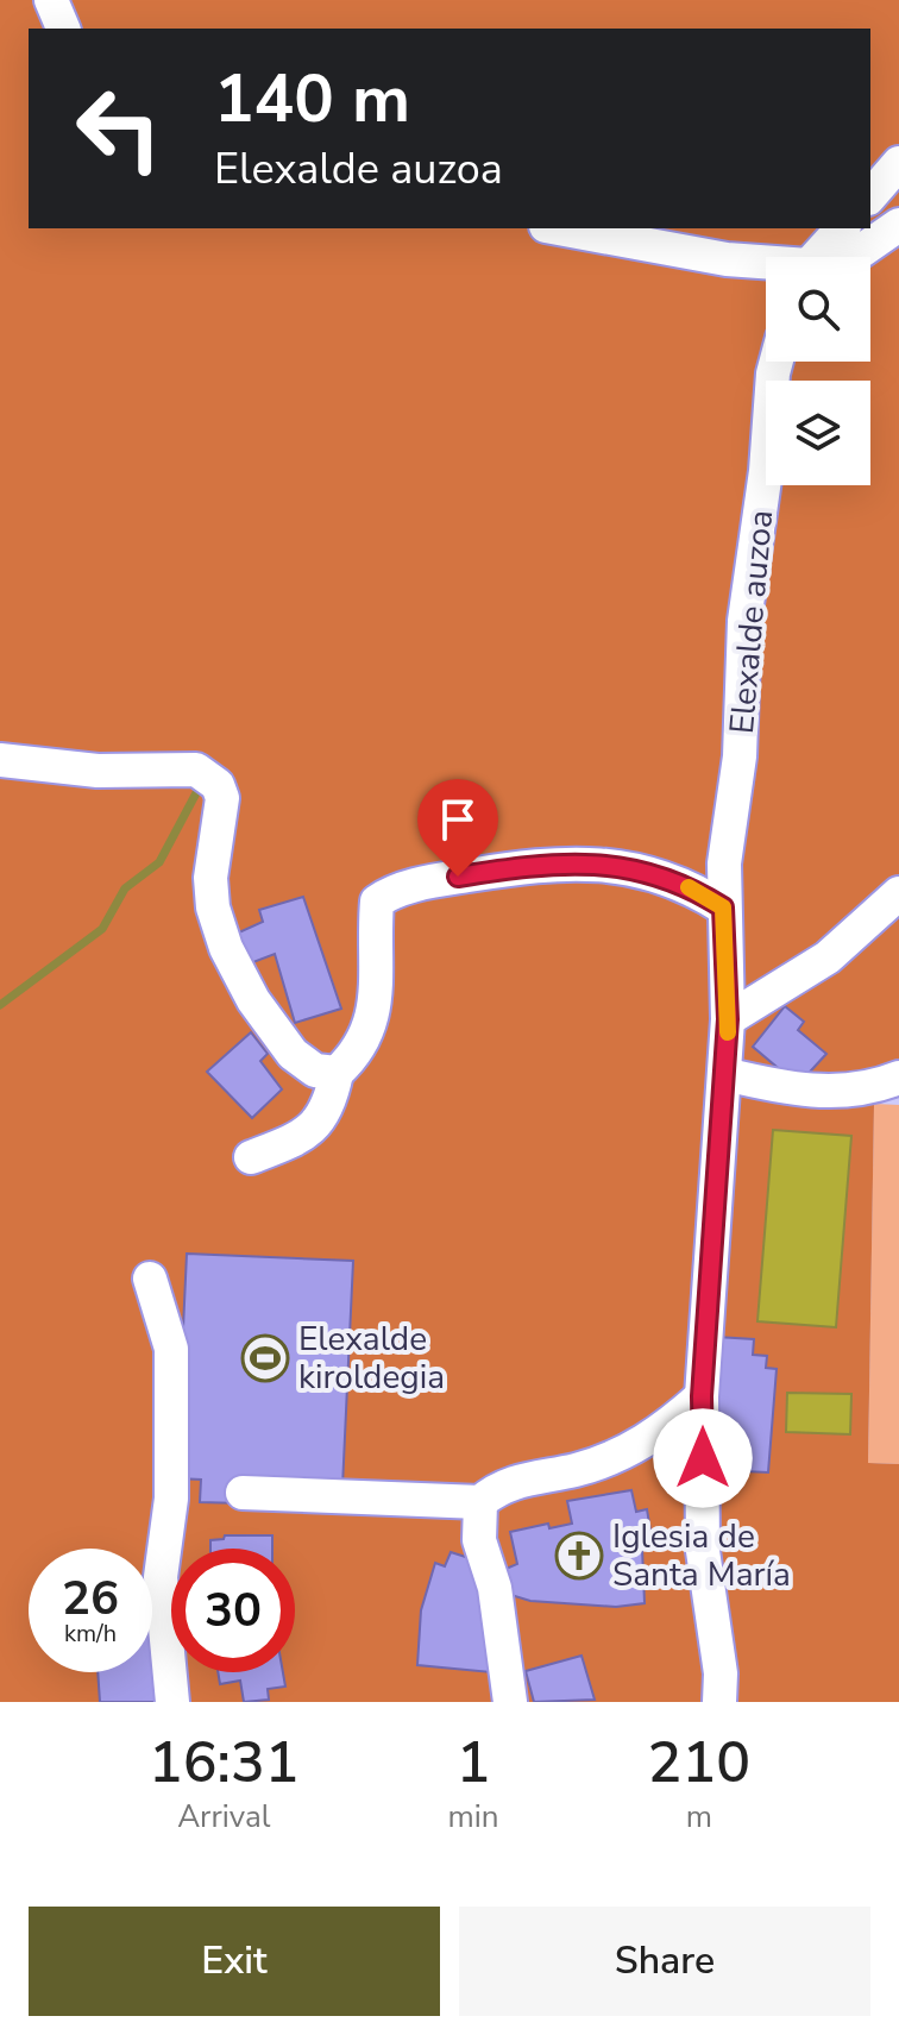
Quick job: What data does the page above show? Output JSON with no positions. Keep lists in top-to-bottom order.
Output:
{
  "streets": {
    "street": ["Elexalde auzoa"]
  },
  "places": {
    "sports": ["Elexalde kiroldegia"],
    "church": ["Iglesia de Santa María"]
  },
  "page": {
    "turn": ["140 m", "Elexalde auzoa"],
    "speed": "26 km/h",
    "limit": "30",
    "eta": [
      "16:31",
      "Arrival",
      "1",
      "min",
      "210",
      "m"
    ],
    "buttons": ["Exit", "Share"]
  }
}
